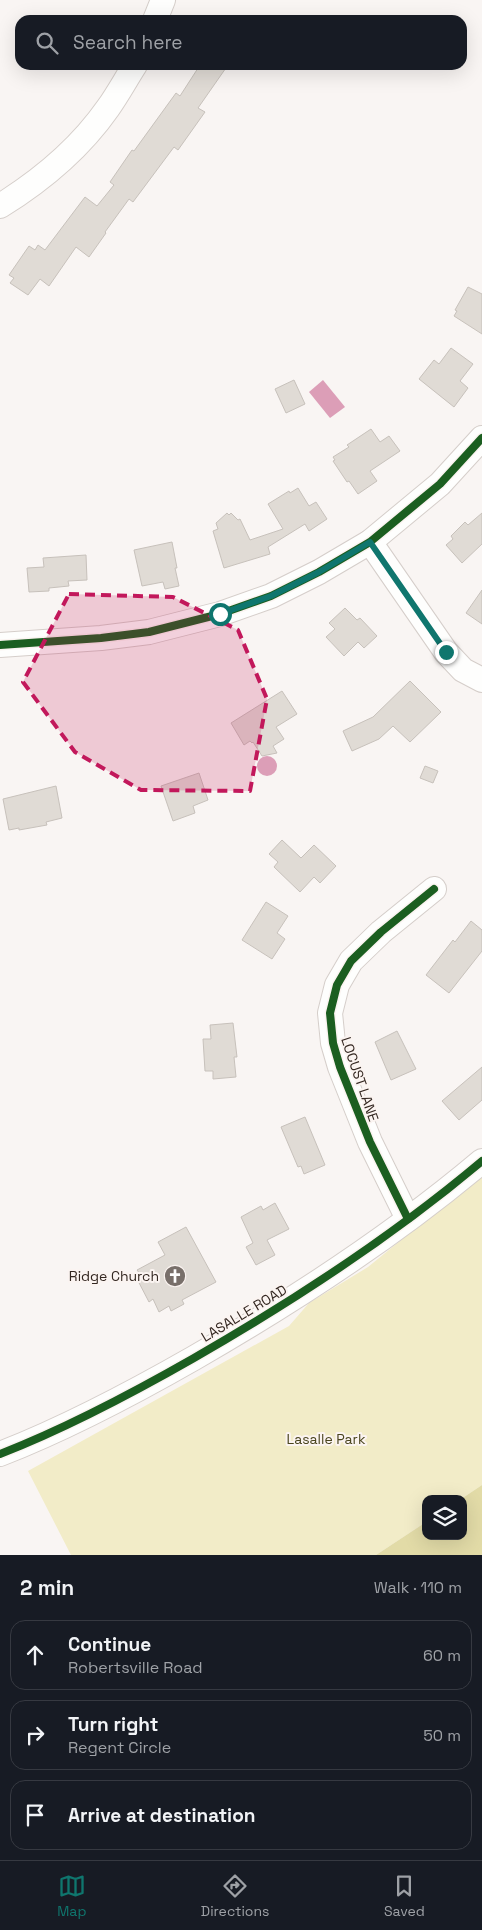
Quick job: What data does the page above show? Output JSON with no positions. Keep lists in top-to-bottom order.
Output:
{
  "streets": {
    "street": ["LOCUST LANE", "LASALLE ROAD"]
  },
  "crossings": [
    ["LOCUST LANE", "LASALLE ROAD"]
  ],
  "parks": ["Lasalle Park"],
  "places": {
    "church": ["Ridge Church"]
  },
  "page": {
    "search": "Search here",
    "heading": ["2 min", "Walk · 110 m"],
    "list": [
      ["Continue", "Robertsville Road", "60 m"],
      ["Turn right", "Regent Circle", "50 m"],
      "Arrive at destination"
    ],
    "nav": ["Map", "Directions", "Saved"]
  }
}
